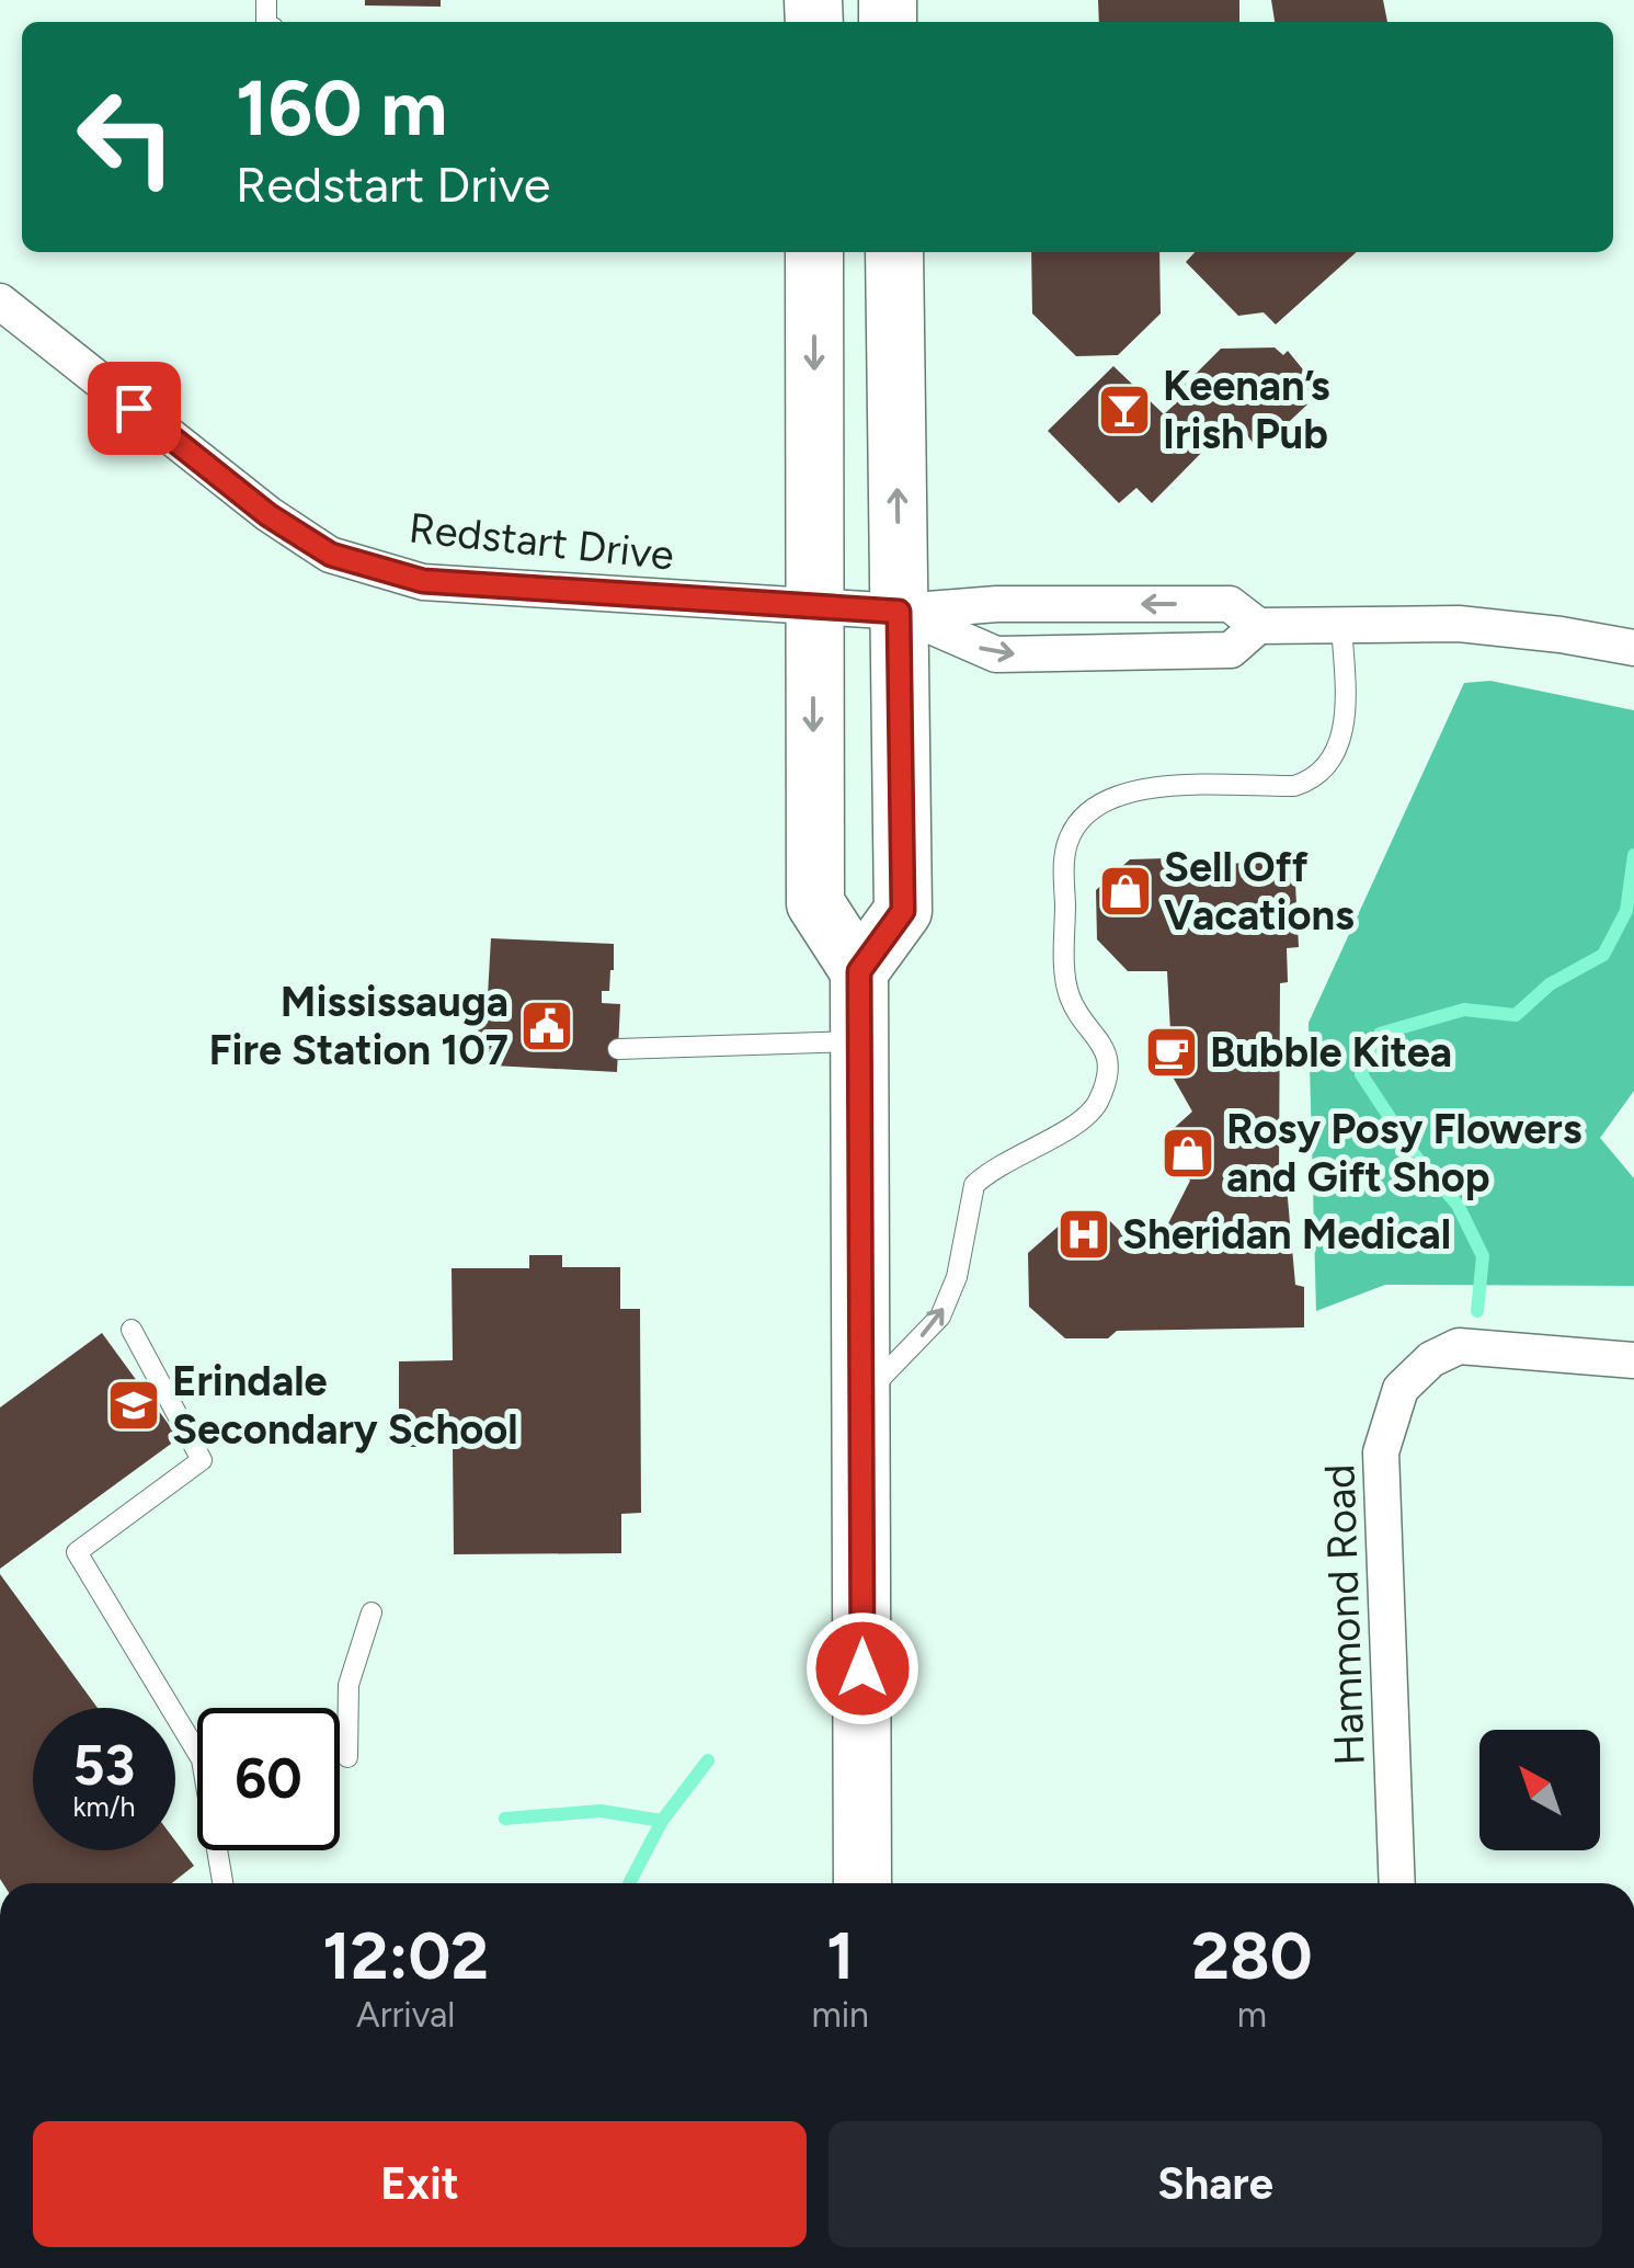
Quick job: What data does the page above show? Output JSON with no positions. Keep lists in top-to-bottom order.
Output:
{
  "streets": {
    "street": ["Redstart Drive", "Hammond Road"]
  },
  "places": {
    "bar": ["Keenan’s Irish Pub"],
    "shop": ["Sell Off Vacations", "Rosy Posy Flowers and Gift Shop"],
    "public building": ["Mississauga Fire Station 107"],
    "cafe": ["Bubble Kitea"],
    "hospital": ["Sheridan Medical"],
    "school or university": ["Erindale Secondary School"]
  },
  "north": "top left",
  "page": {
    "turn": ["160 m", "Redstart Drive"],
    "speed": "53 km/h",
    "limit": "60",
    "eta": [
      "12:02",
      "Arrival",
      "1",
      "min",
      "280",
      "m"
    ],
    "buttons": ["Exit", "Share"]
  }
}
